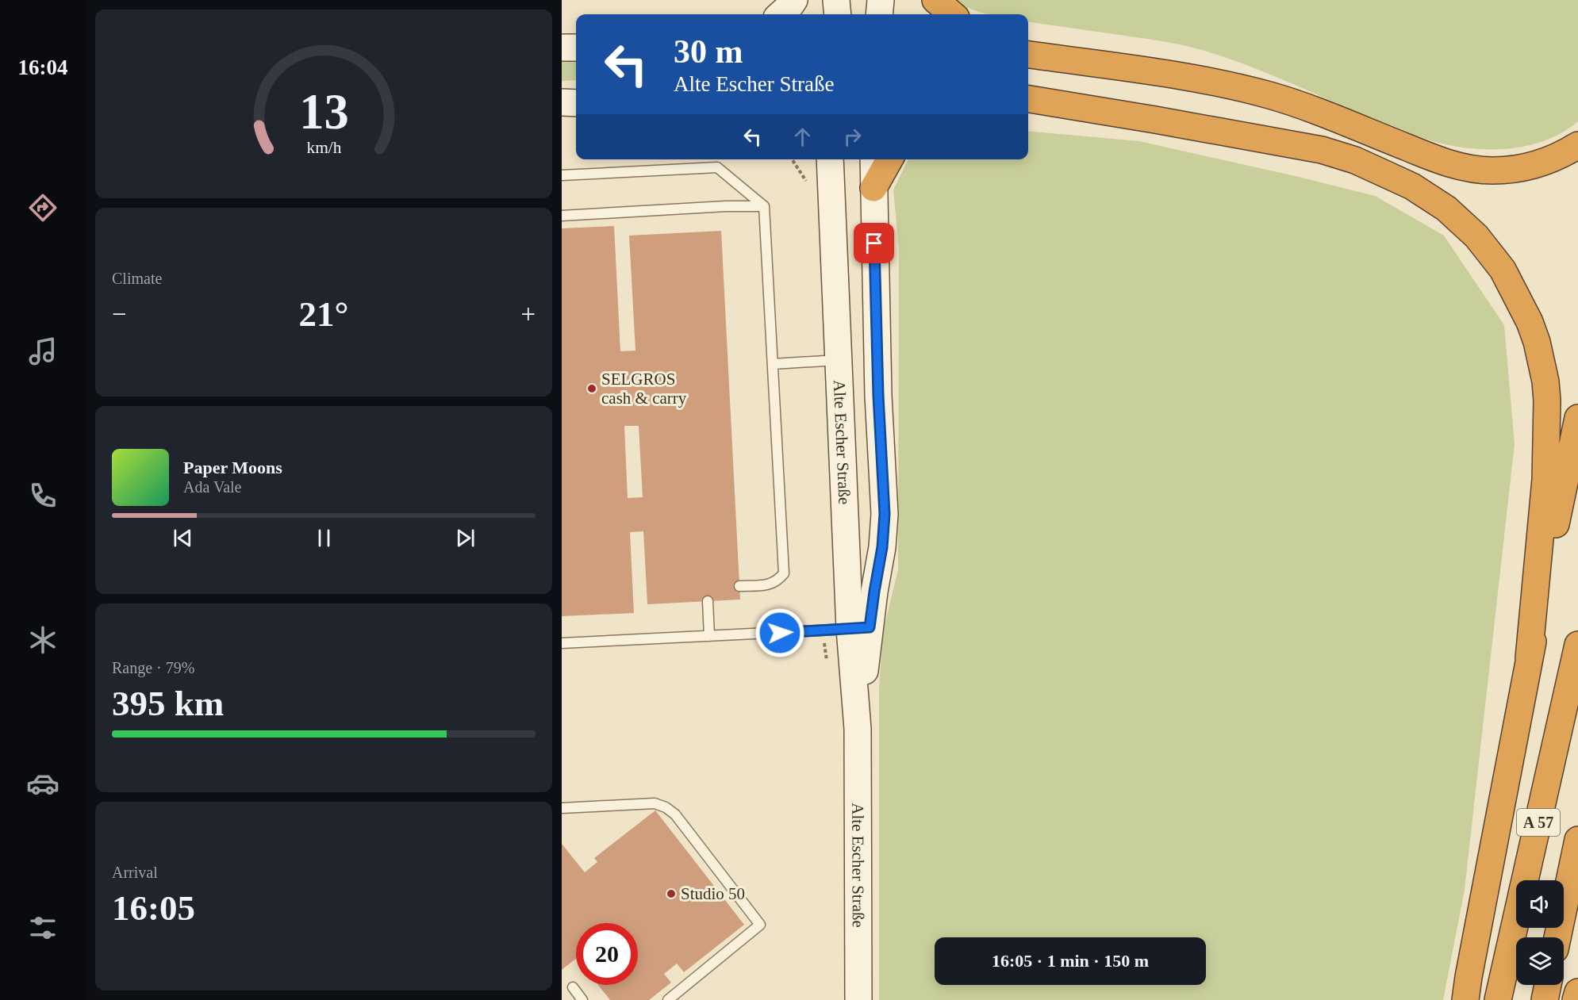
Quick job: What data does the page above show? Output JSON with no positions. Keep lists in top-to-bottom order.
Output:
{
  "streets": {
    "highway": ["A 57"],
    "street": ["Alte Escher Straße"]
  },
  "places": ["SELGROS cash & carry", "Studio 50"],
  "page": {
    "tabs": "16:04",
    "turn": ["30 m", "Alte Escher Straße"],
    "tile": [
      "Climate",
      ["Range · 79%", "395 km"],
      ["Arrival", "16:05"]
    ],
    "heat": ["−", "21°", "+"],
    "song": ["Paper Moons", "Ada Vale"],
    "limit": "20",
    "trip": "16:05 · 1 min · 150 m",
    "gauge": ["13", "km/h"]
  }
}
